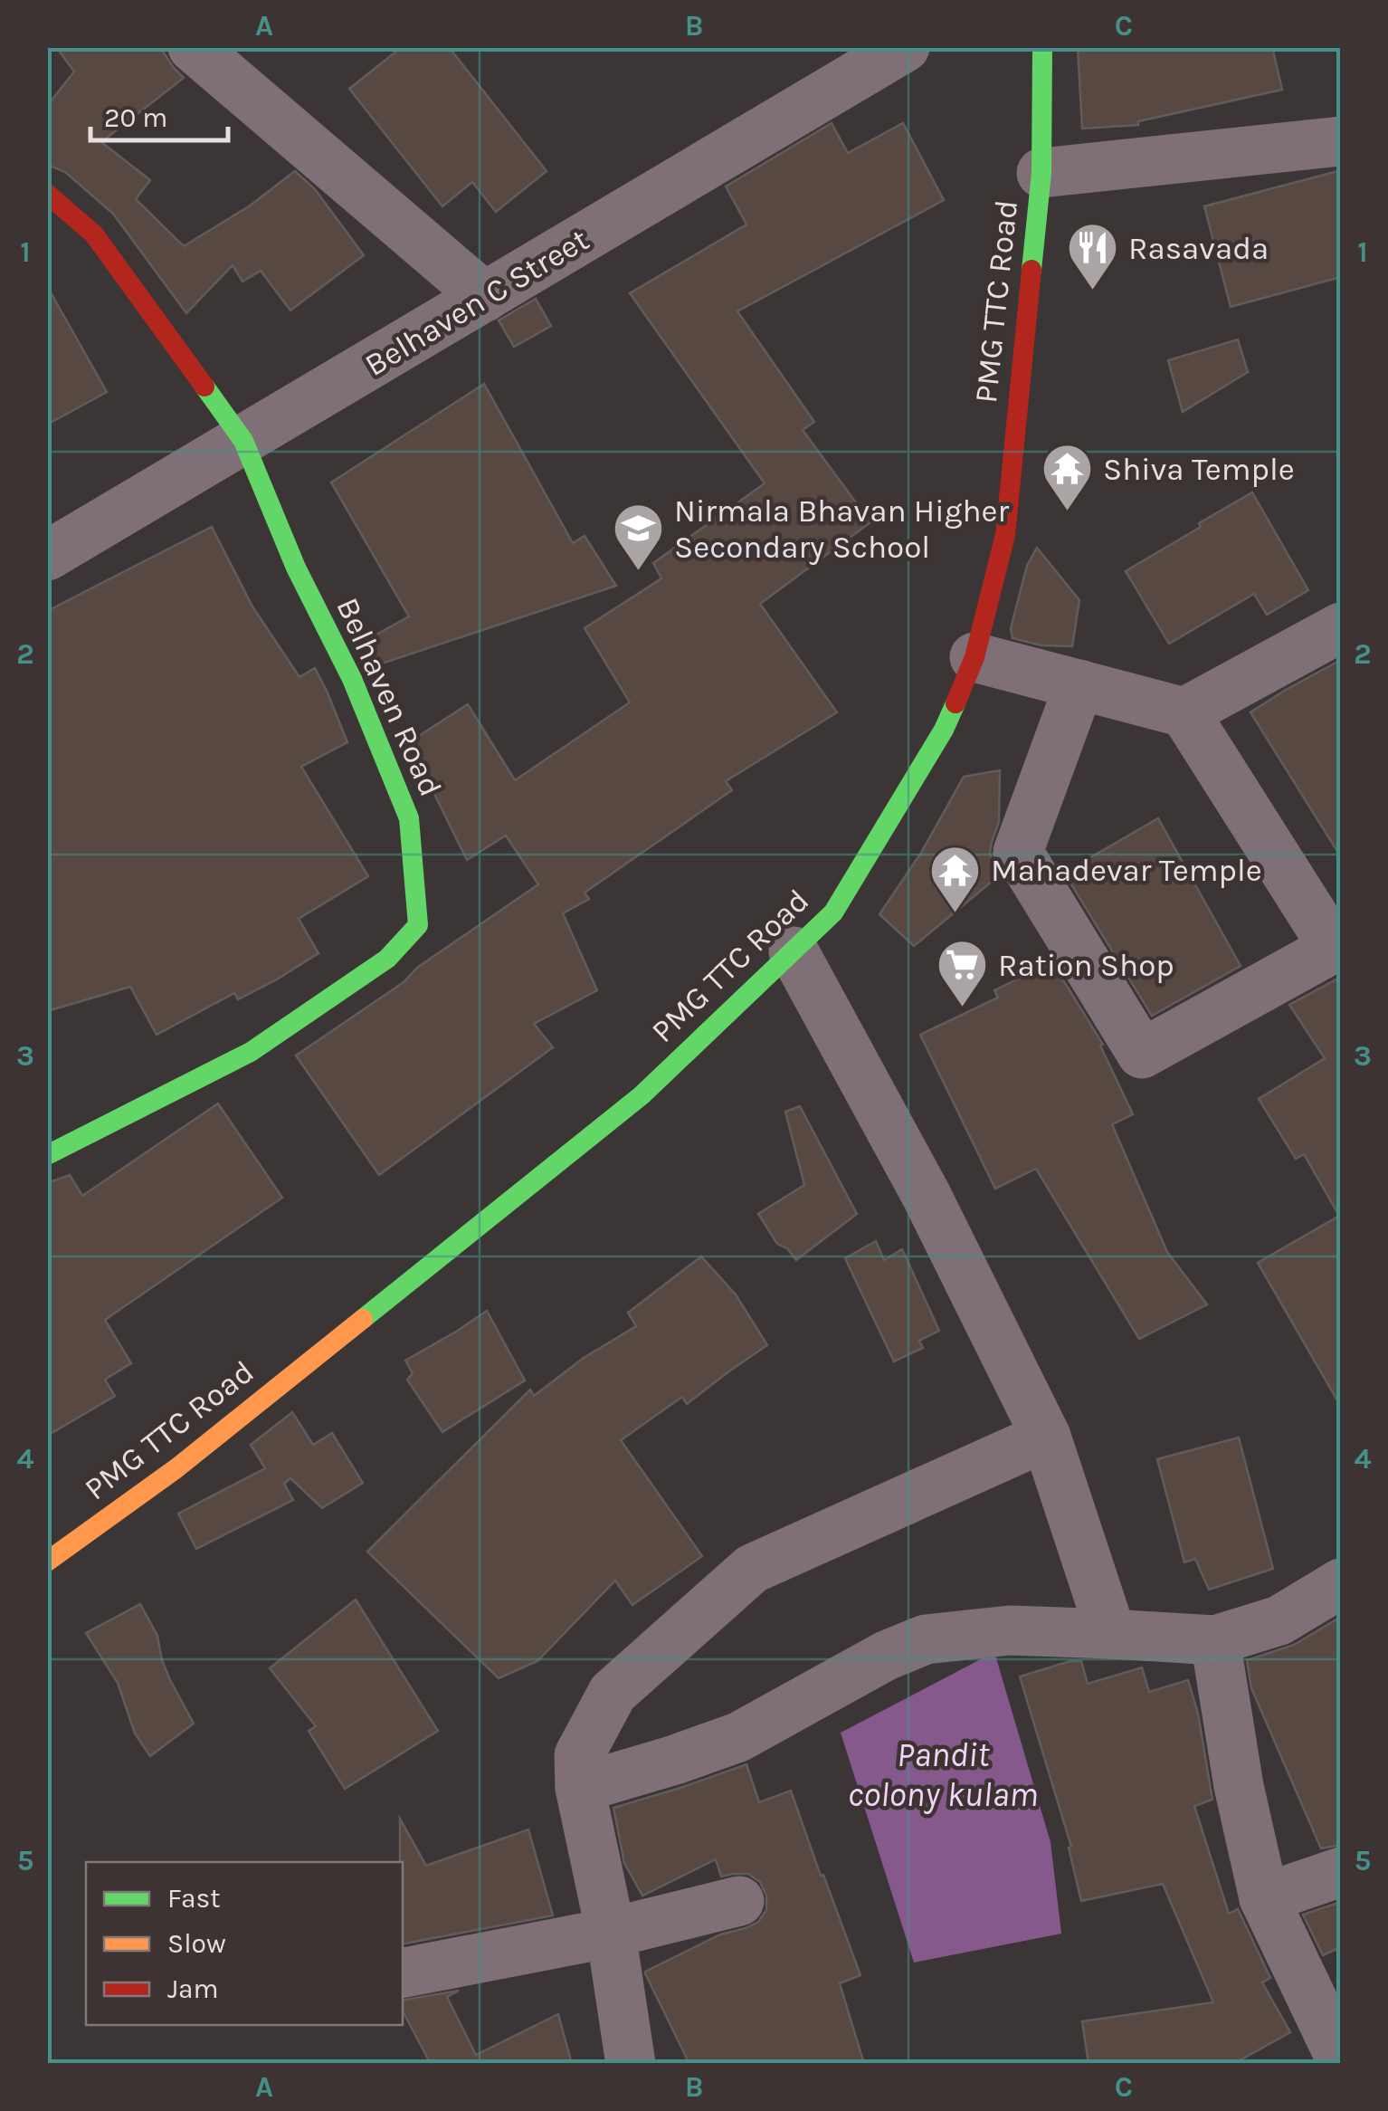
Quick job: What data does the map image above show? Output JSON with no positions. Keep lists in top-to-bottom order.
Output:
{
  "streets": {
    "street": ["PMG TTC Road", "Belhaven C Street", "Belhaven Road"]
  },
  "crossings": [
    ["Belhaven C Street", "Belhaven Road"]
  ],
  "water": ["Pandit colony kulam"],
  "places": {
    "restaurant": ["Rasavada"],
    "temple": ["Shiva Temple", "Mahadevar Temple"],
    "school or university": ["Nirmala Bhavan Higher Secondary School"],
    "supermarket": ["Ration Shop"]
  },
  "legend": ["Fast", "Slow", "Jam"],
  "scale_bar": "20 m",
  "grid": {
    "columns": ["A", "B", "C"],
    "rows": [
      "1",
      "2",
      "3",
      "4",
      "5"
    ]
  }
}
